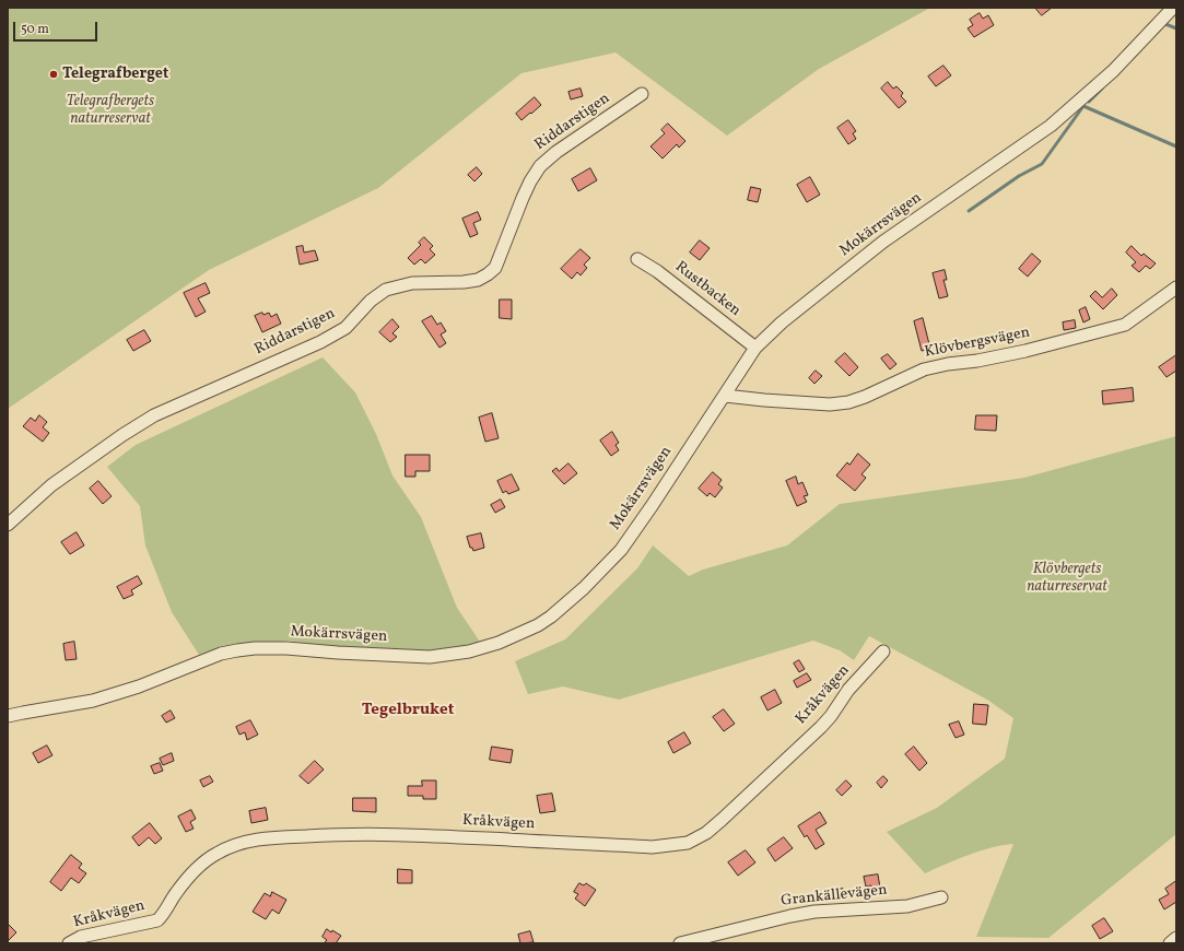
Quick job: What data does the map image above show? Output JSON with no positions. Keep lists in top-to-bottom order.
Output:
{
  "streets": {
    "street": [
      "Riddarstigen",
      "Mokärrsvägen",
      "Rustbacken",
      "Klövbergsvägen",
      "Kråkvägen",
      "Grankällevägen"
    ]
  },
  "crossings": [
    ["Mokärrsvägen", "Rustbacken"],
    ["Mokärrsvägen", "Klövbergsvägen"]
  ],
  "districts": ["Tegelbruket"],
  "parks": ["Telegrafbergets naturreservat", "Klövbergets naturreservat"],
  "places": ["Telegrafberget"],
  "scale_bar": "50 m"
}
